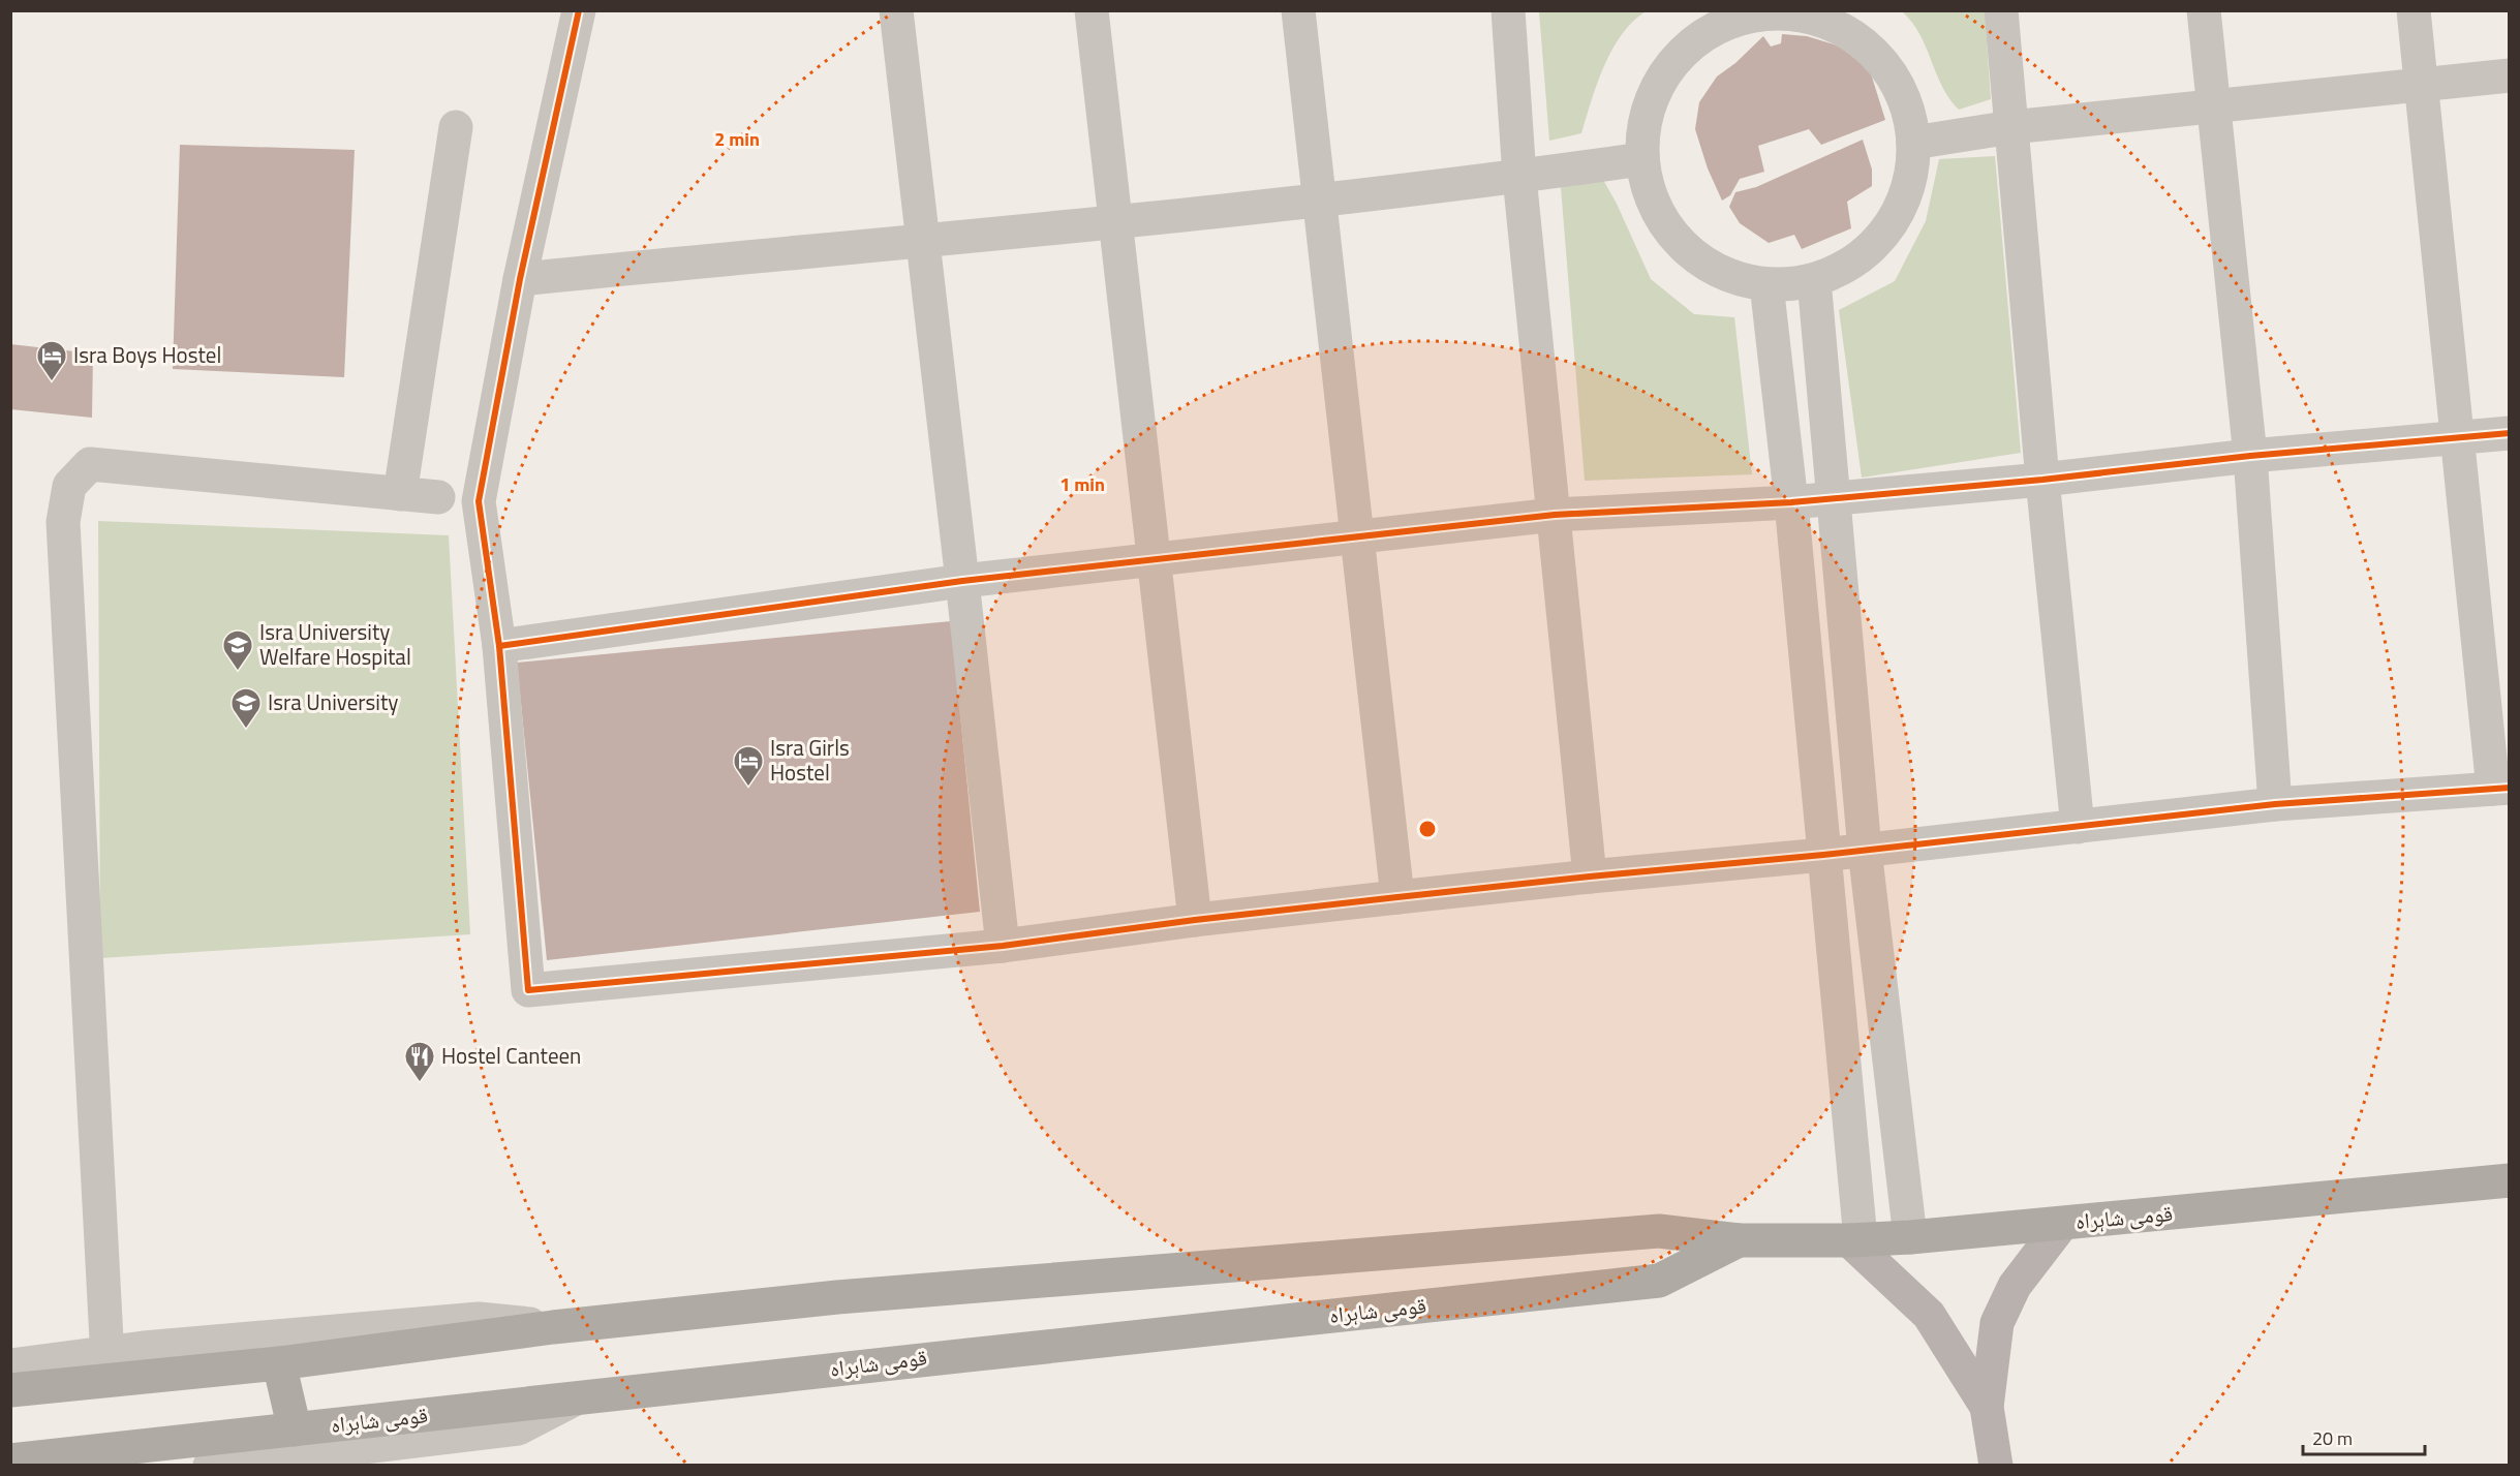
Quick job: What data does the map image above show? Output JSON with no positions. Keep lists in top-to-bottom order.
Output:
{
  "streets": {
    "highway": ["قومی شاہراہ"]
  },
  "places": {
    "hotel": ["Isra Boys Hostel", "Isra Girls Hostel"],
    "school or university": ["Isra University Welfare Hospital", "Isra University"],
    "restaurant": ["Hostel Canteen"]
  },
  "scale_bar": "20 m",
  "rings": ["2 min", "1 min"]
}
